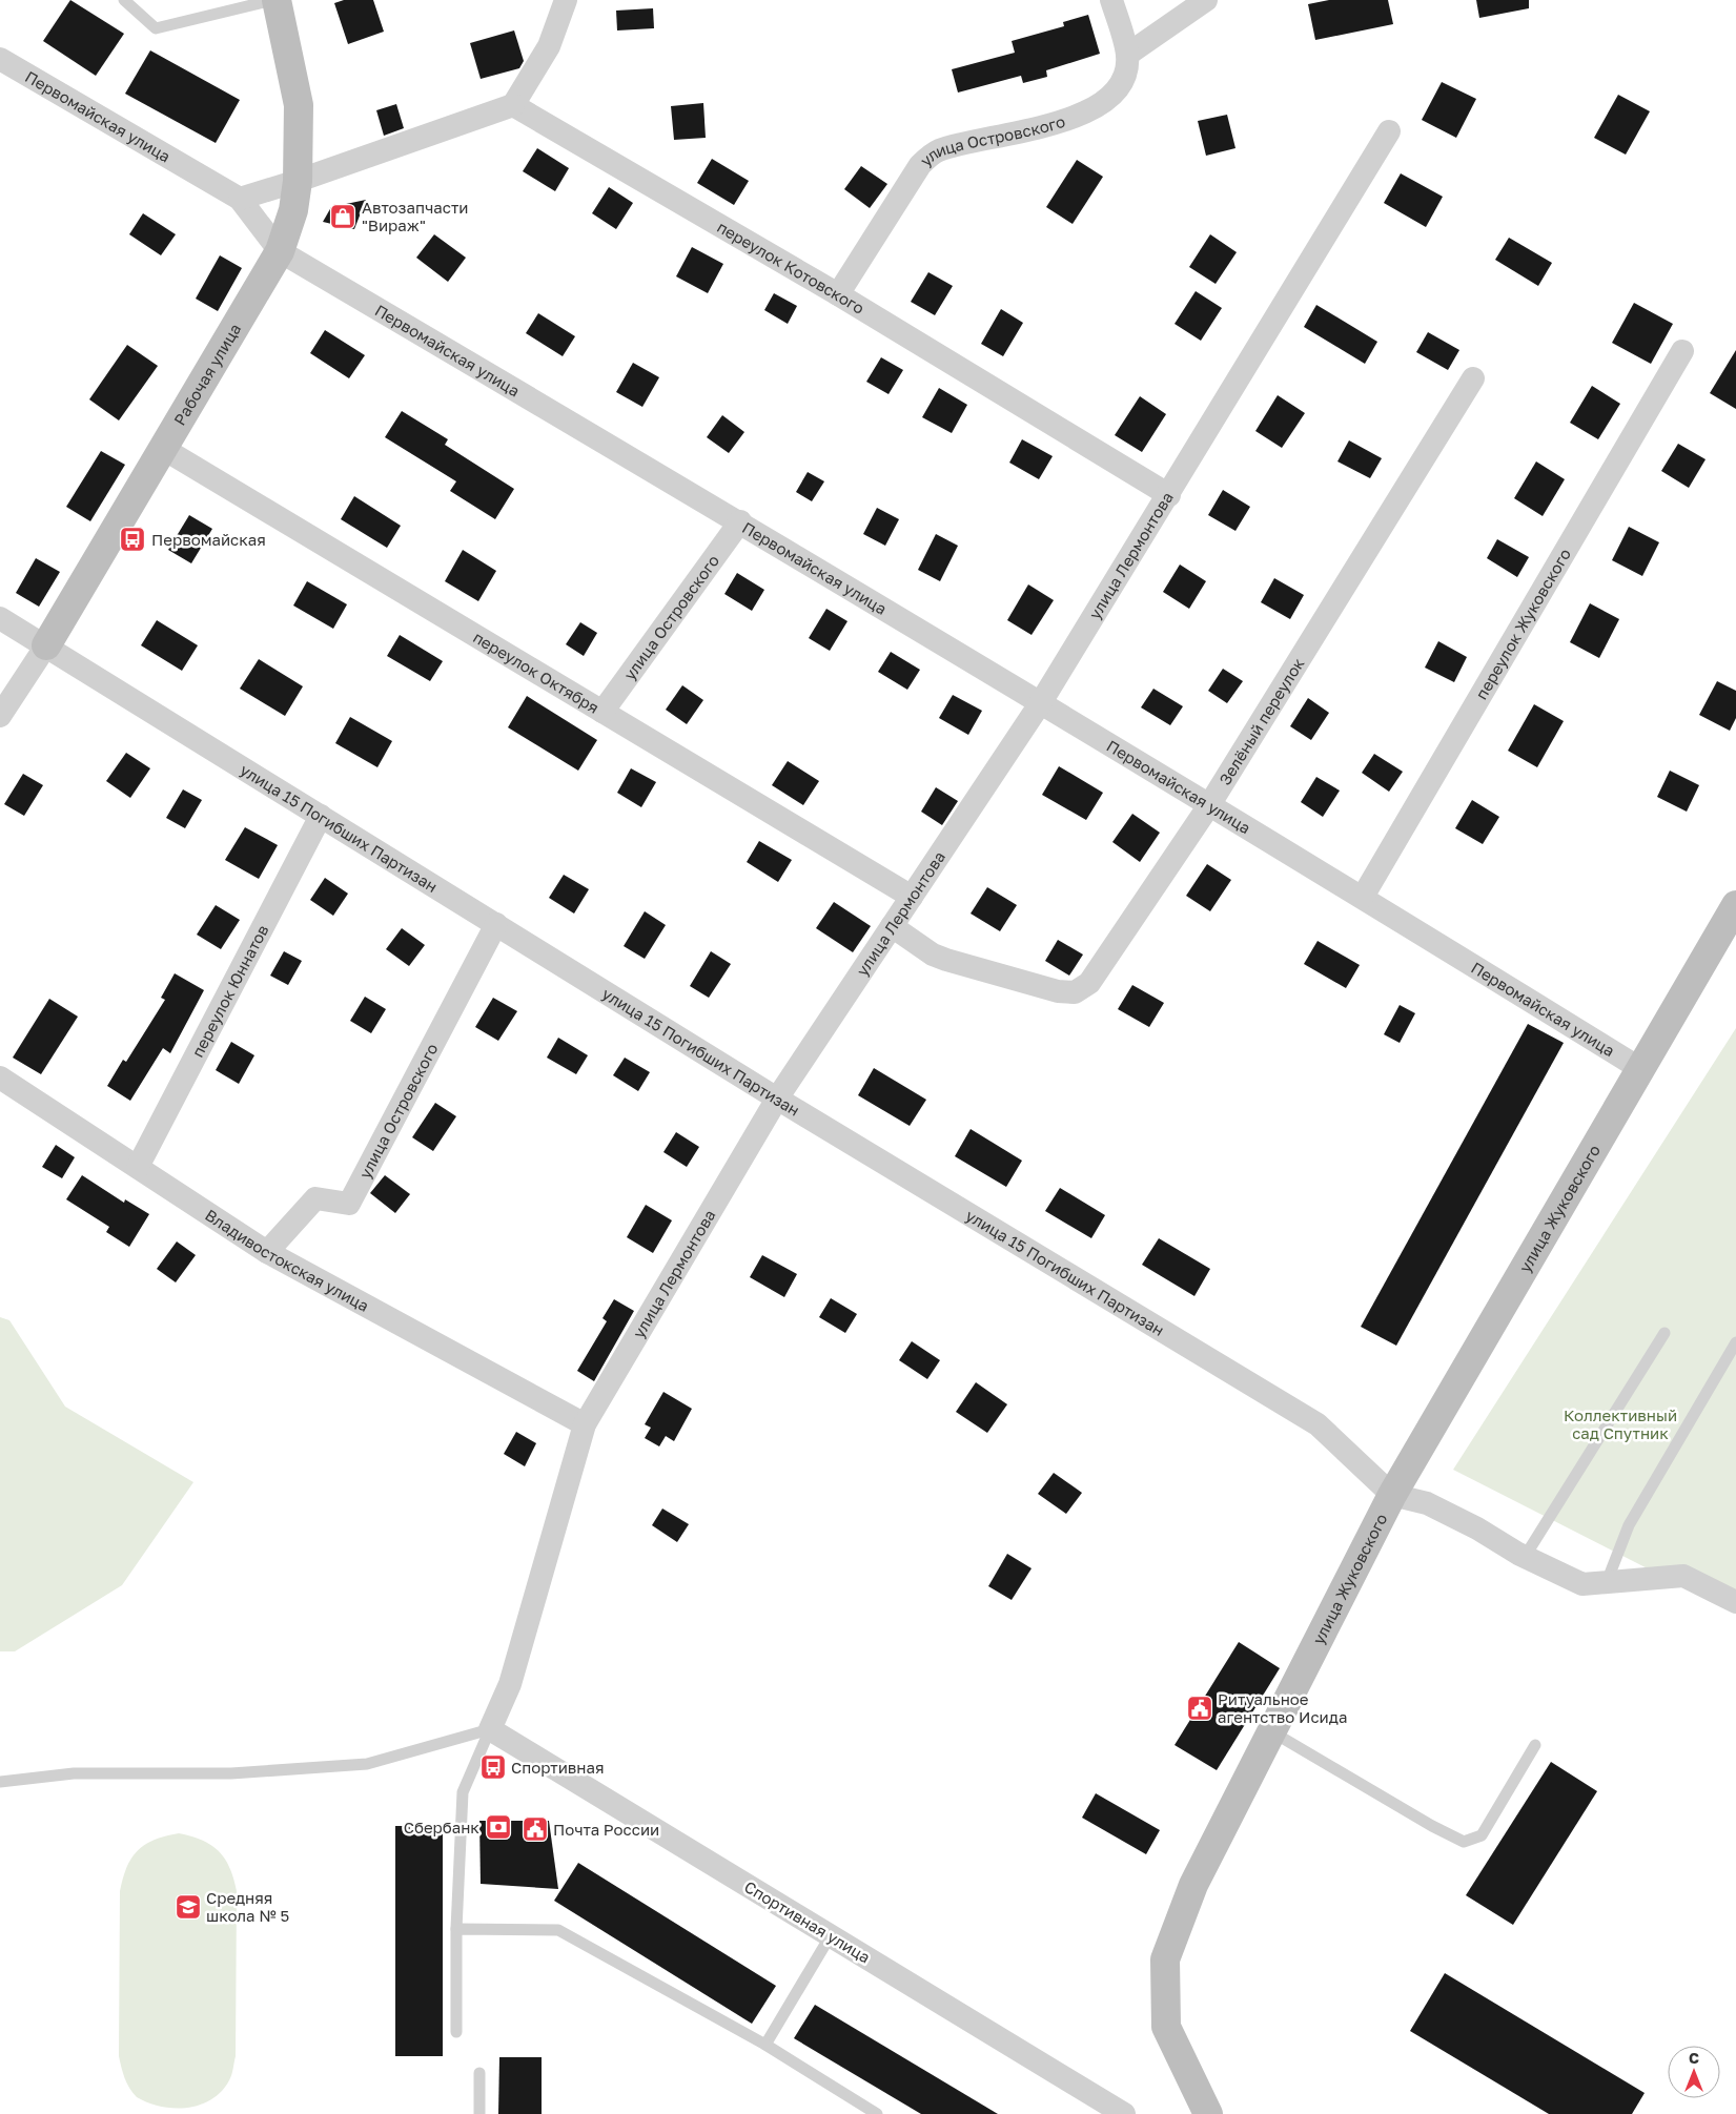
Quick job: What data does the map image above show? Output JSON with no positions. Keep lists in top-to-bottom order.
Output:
{
  "streets": {
    "street": [
      "Первомайская улица",
      "улица Островского",
      "переулок Котовского",
      "Рабочая улица",
      "улица Лермонтова",
      "переулок Жуковского",
      "переулок Октября",
      "Зелёный переулок",
      "улица 15 Погибших Партизан",
      "переулок Юннатов",
      "улица Жуковского",
      "Владивостокская улица",
      "Спортивная улица"
    ]
  },
  "crossings": [
    ["Первомайская улица", "улица Островского"],
    ["Первомайская улица", "Рабочая улица"],
    ["Первомайская улица", "улица Лермонтова"],
    ["Первомайская улица", "переулок Жуковского"],
    ["Первомайская улица", "Зелёный переулок"],
    ["Первомайская улица", "улица Жуковского"],
    ["улица Островского", "переулок Котовского"],
    ["улица Островского", "переулок Октября"],
    ["улица Островского", "улица 15 Погибших Партизан"],
    ["улица Островского", "Владивостокская улица"],
    ["переулок Котовского", "улица Лермонтова"],
    ["Рабочая улица", "переулок Октября"],
    ["Рабочая улица", "улица 15 Погибших Партизан"],
    ["улица Лермонтова", "переулок Октября"],
    ["улица Лермонтова", "Зелёный переулок"],
    ["улица Лермонтова", "улица 15 Погибших Партизан"],
    ["улица Лермонтова", "Владивостокская улица"],
    ["улица Лермонтова", "Спортивная улица"],
    ["улица 15 Погибших Партизан", "переулок Юннатов"],
    ["улица 15 Погибших Партизан", "улица Жуковского"],
    ["переулок Юннатов", "Владивостокская улица"]
  ],
  "parks": ["Коллективный сад Спутник"],
  "places": {
    "shop": ["Автозапчасти \"Вираж\""],
    "bus stop": ["Первомайская", "Спортивная"],
    "public building": ["Ритуальное агентство Исида", "Почта России"],
    "bank": ["Сбербанк"],
    "school or university": ["Средняя школа № 5"]
  },
  "north": "top"
}
